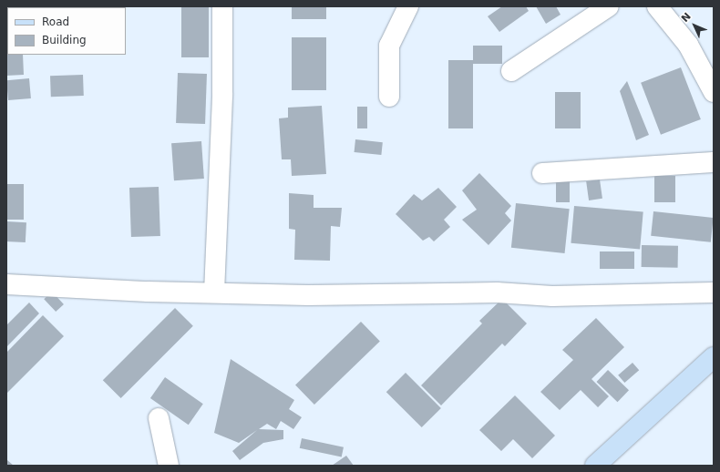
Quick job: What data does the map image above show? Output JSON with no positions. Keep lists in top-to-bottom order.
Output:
{
  "legend": ["Road", "Building"],
  "north": "top left"
}
